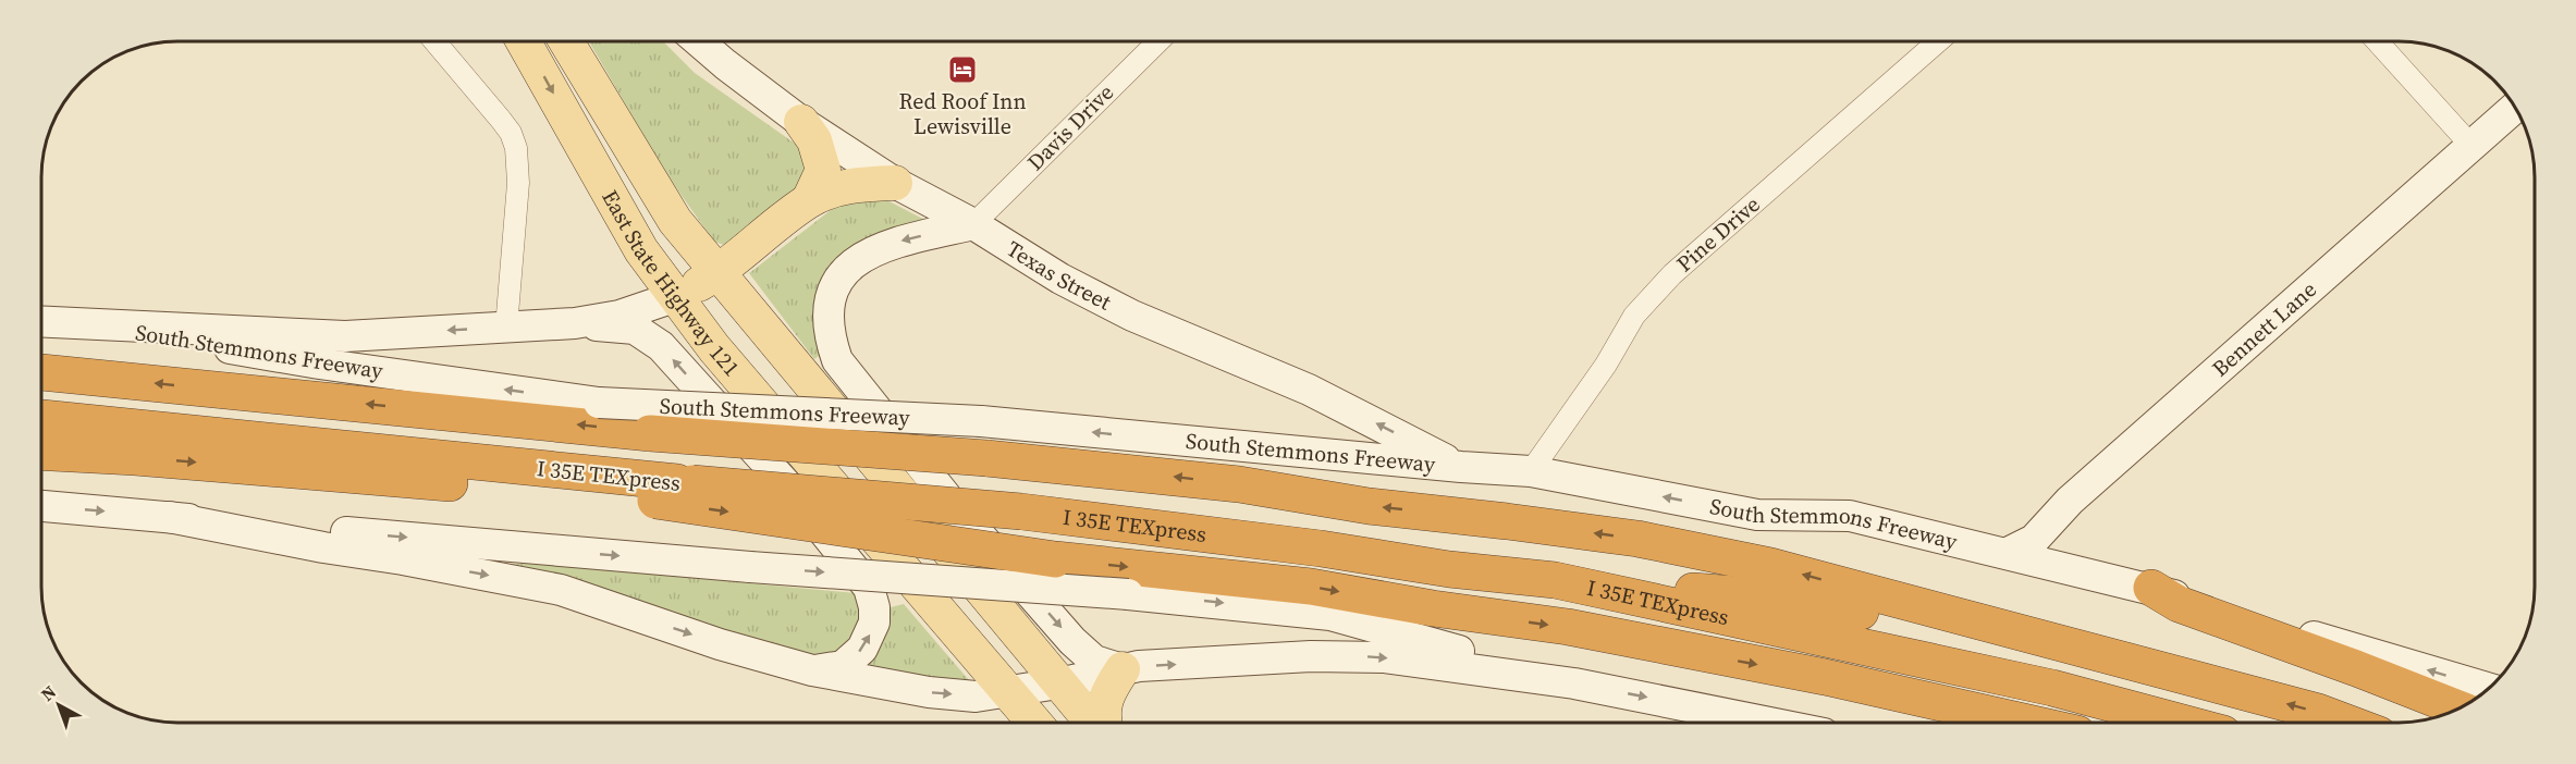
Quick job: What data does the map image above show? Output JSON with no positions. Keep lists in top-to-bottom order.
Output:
{
  "streets": {
    "highway": ["South Stemmons Freeway", "I 35E TEXpress"],
    "main road": ["Texas Street", "East State Highway 121", "Bennett Lane"],
    "street": ["Davis Drive", "Pine Drive"]
  },
  "crossings": [
    ["Davis Drive", "Texas Street"],
    ["Pine Drive", "South Stemmons Freeway"],
    ["Texas Street", "South Stemmons Freeway"],
    ["East State Highway 121", "South Stemmons Freeway"],
    ["Bennett Lane", "South Stemmons Freeway"]
  ],
  "places": {
    "hotel": ["Red Roof Inn Lewisville"]
  },
  "north": "top left"
}
